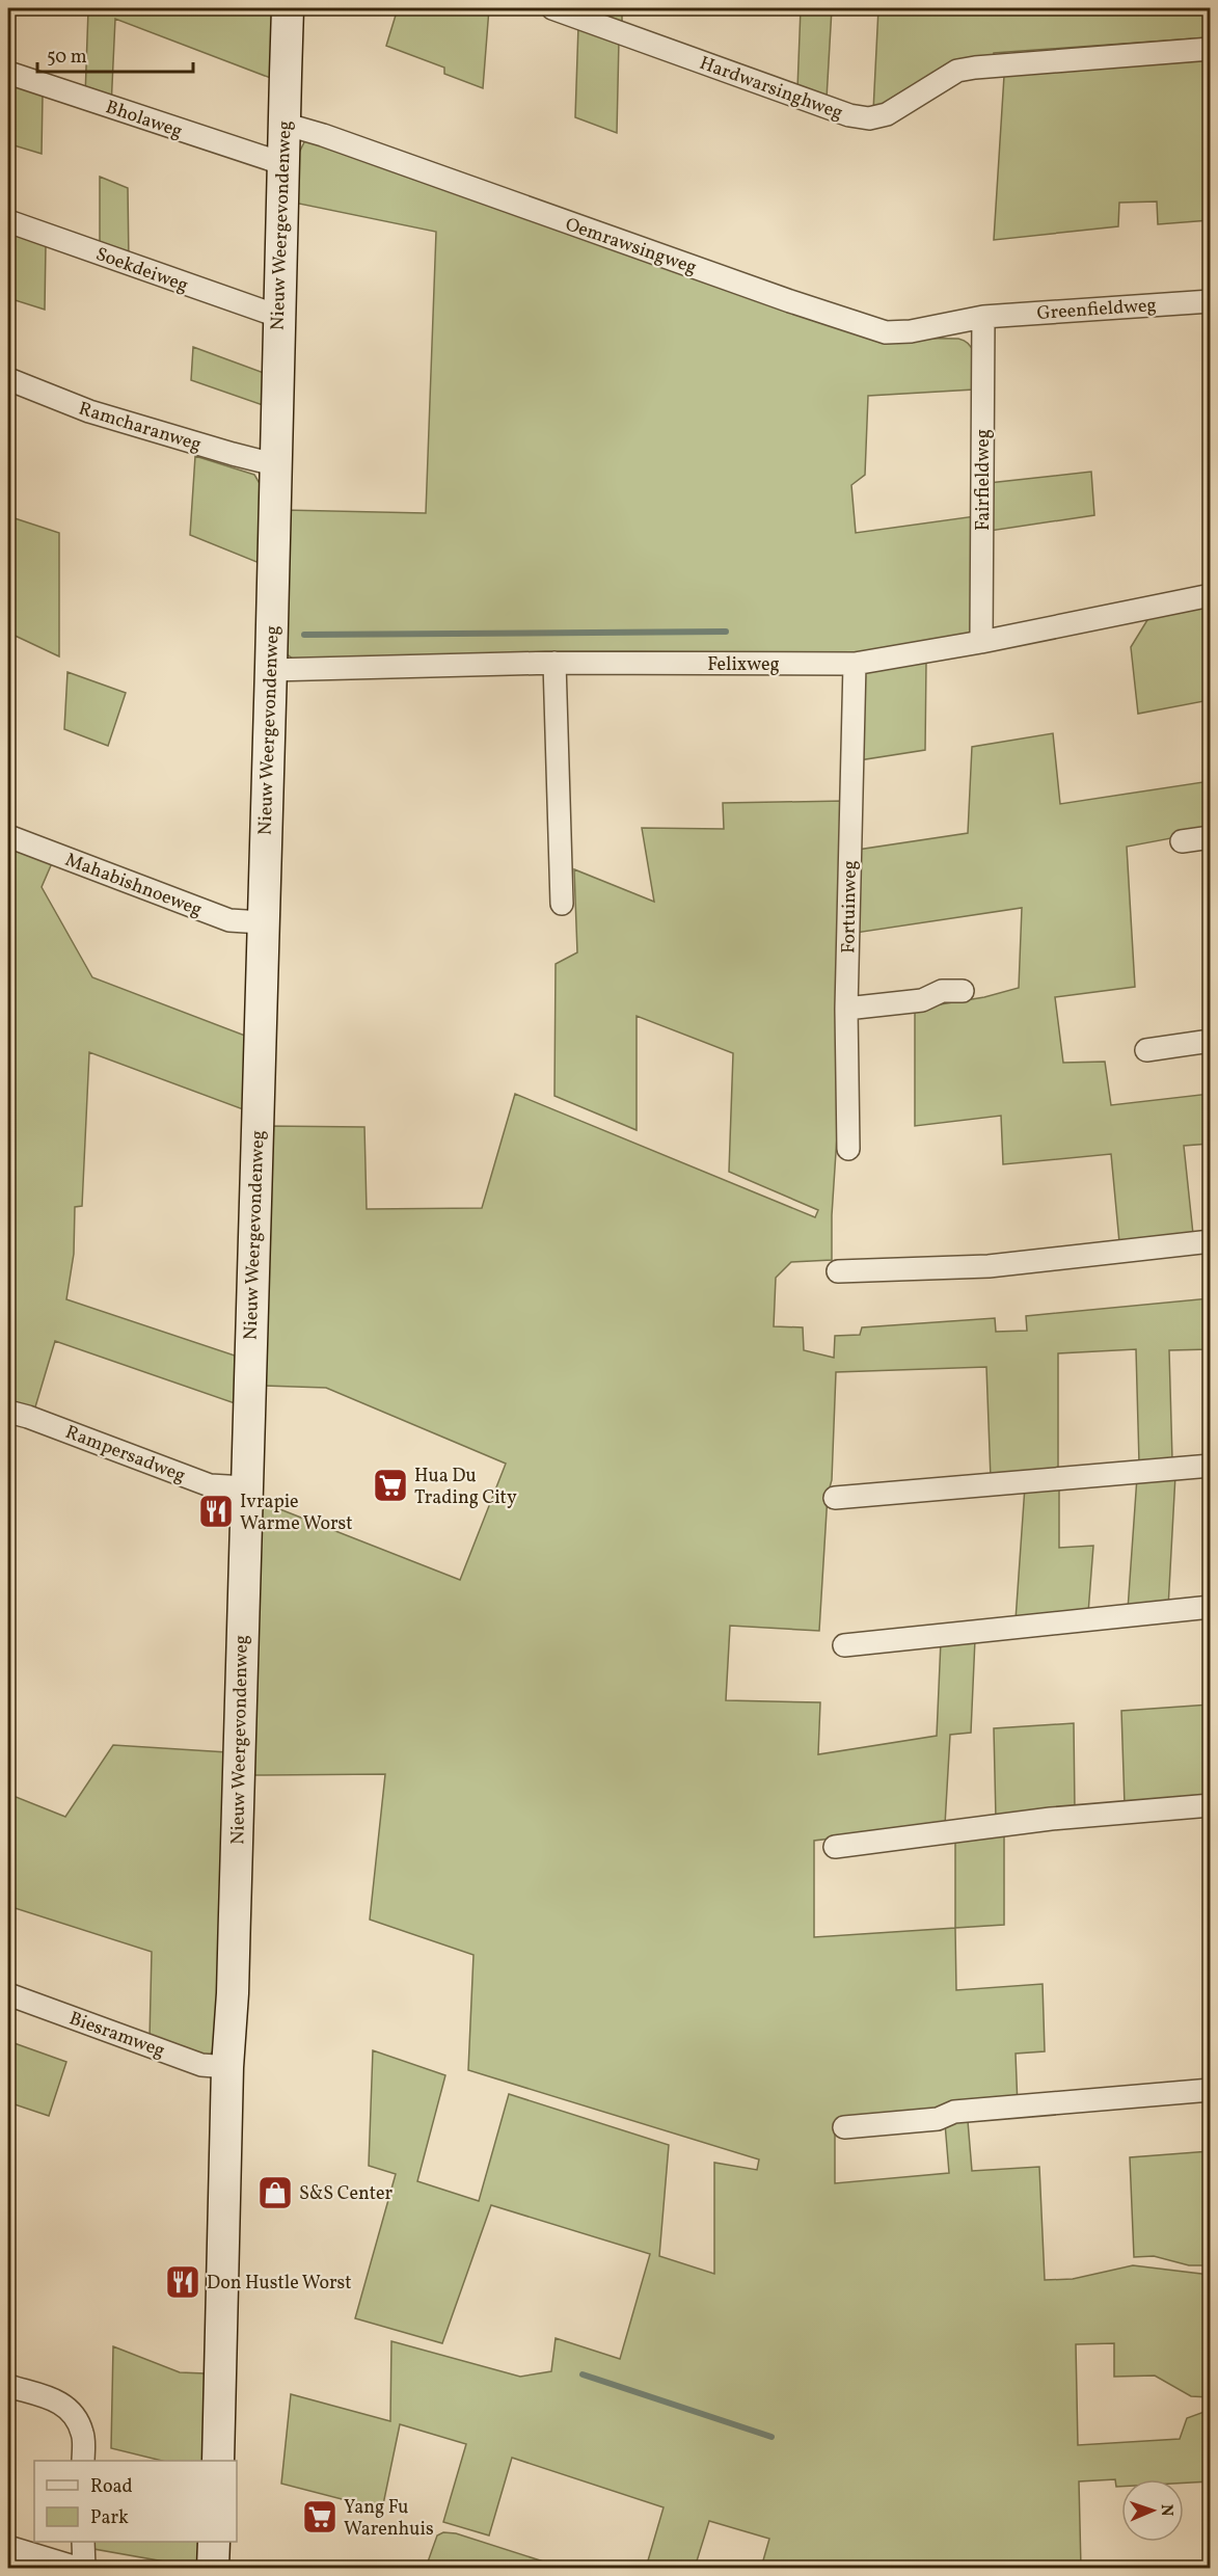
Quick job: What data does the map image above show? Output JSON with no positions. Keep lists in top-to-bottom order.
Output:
{
  "streets": {
    "street": [
      "Hardwarsinghweg",
      "Bholaweg",
      "Nieuw Weergevondenweg",
      "Oemrawsingweg",
      "Soekdeiweg",
      "Greenfieldweg",
      "Ramcharanweg",
      "Fairfieldweg",
      "Felixweg",
      "Mahabishnoeweg",
      "Fortuinweg",
      "Rampersadweg",
      "Biesramweg"
    ]
  },
  "crossings": [
    ["Bholaweg", "Nieuw Weergevondenweg"],
    ["Nieuw Weergevondenweg", "Oemrawsingweg"],
    ["Nieuw Weergevondenweg", "Soekdeiweg"],
    ["Nieuw Weergevondenweg", "Ramcharanweg"],
    ["Nieuw Weergevondenweg", "Felixweg"],
    ["Nieuw Weergevondenweg", "Mahabishnoeweg"],
    ["Nieuw Weergevondenweg", "Rampersadweg"],
    ["Nieuw Weergevondenweg", "Biesramweg"],
    ["Oemrawsingweg", "Greenfieldweg"],
    ["Oemrawsingweg", "Fairfieldweg"],
    ["Greenfieldweg", "Fairfieldweg"],
    ["Fairfieldweg", "Felixweg"],
    ["Felixweg", "Fortuinweg"]
  ],
  "places": {
    "supermarket": ["Hua Du Trading City", "Yang Fu Warenhuis"],
    "restaurant": ["Ivrapie Warme Worst", "Don Hustle Worst"],
    "shop": ["S&S Center"]
  },
  "legend": ["Road", "Park"],
  "scale_bar": "50 m",
  "north": "right"
}
